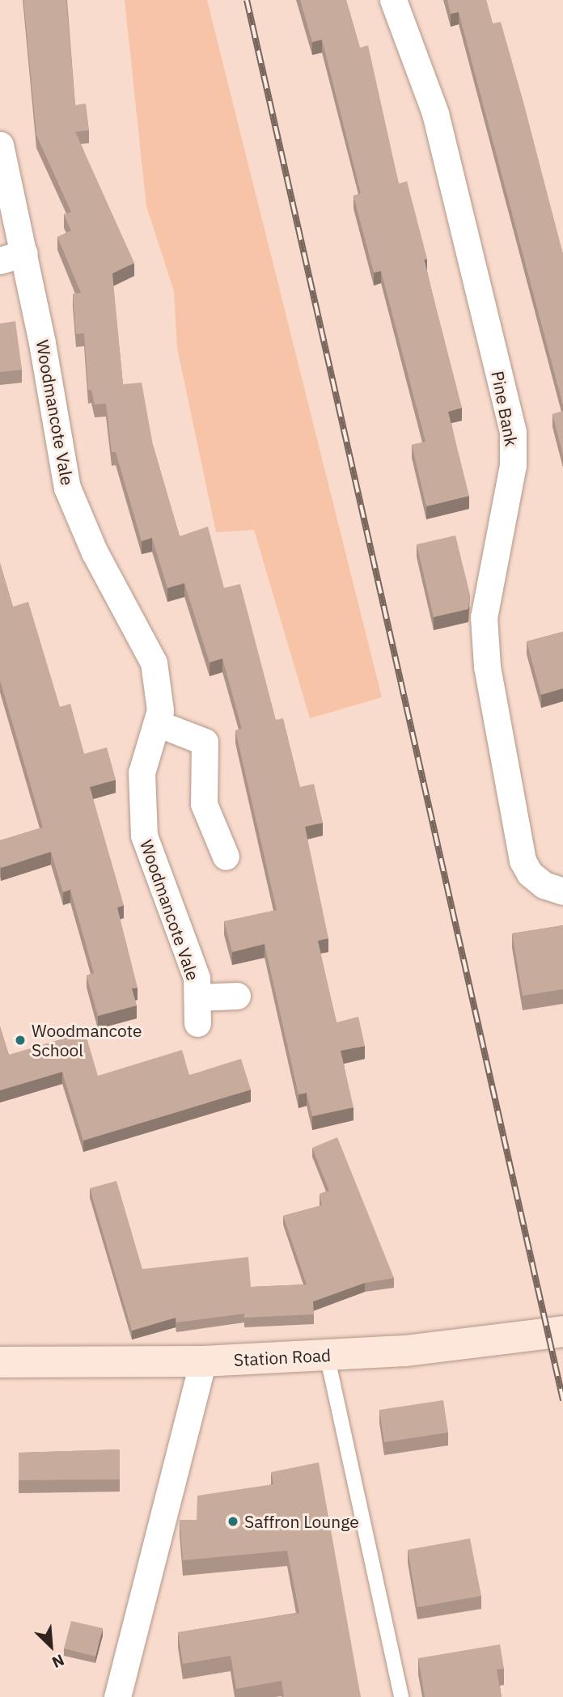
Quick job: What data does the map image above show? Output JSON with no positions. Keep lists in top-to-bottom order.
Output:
{
  "streets": {
    "street": ["Pine Bank", "Woodmancote Vale", "Station Road"]
  },
  "places": ["Woodmancote School", "Saffron Lounge"],
  "north": "bottom right"
}
